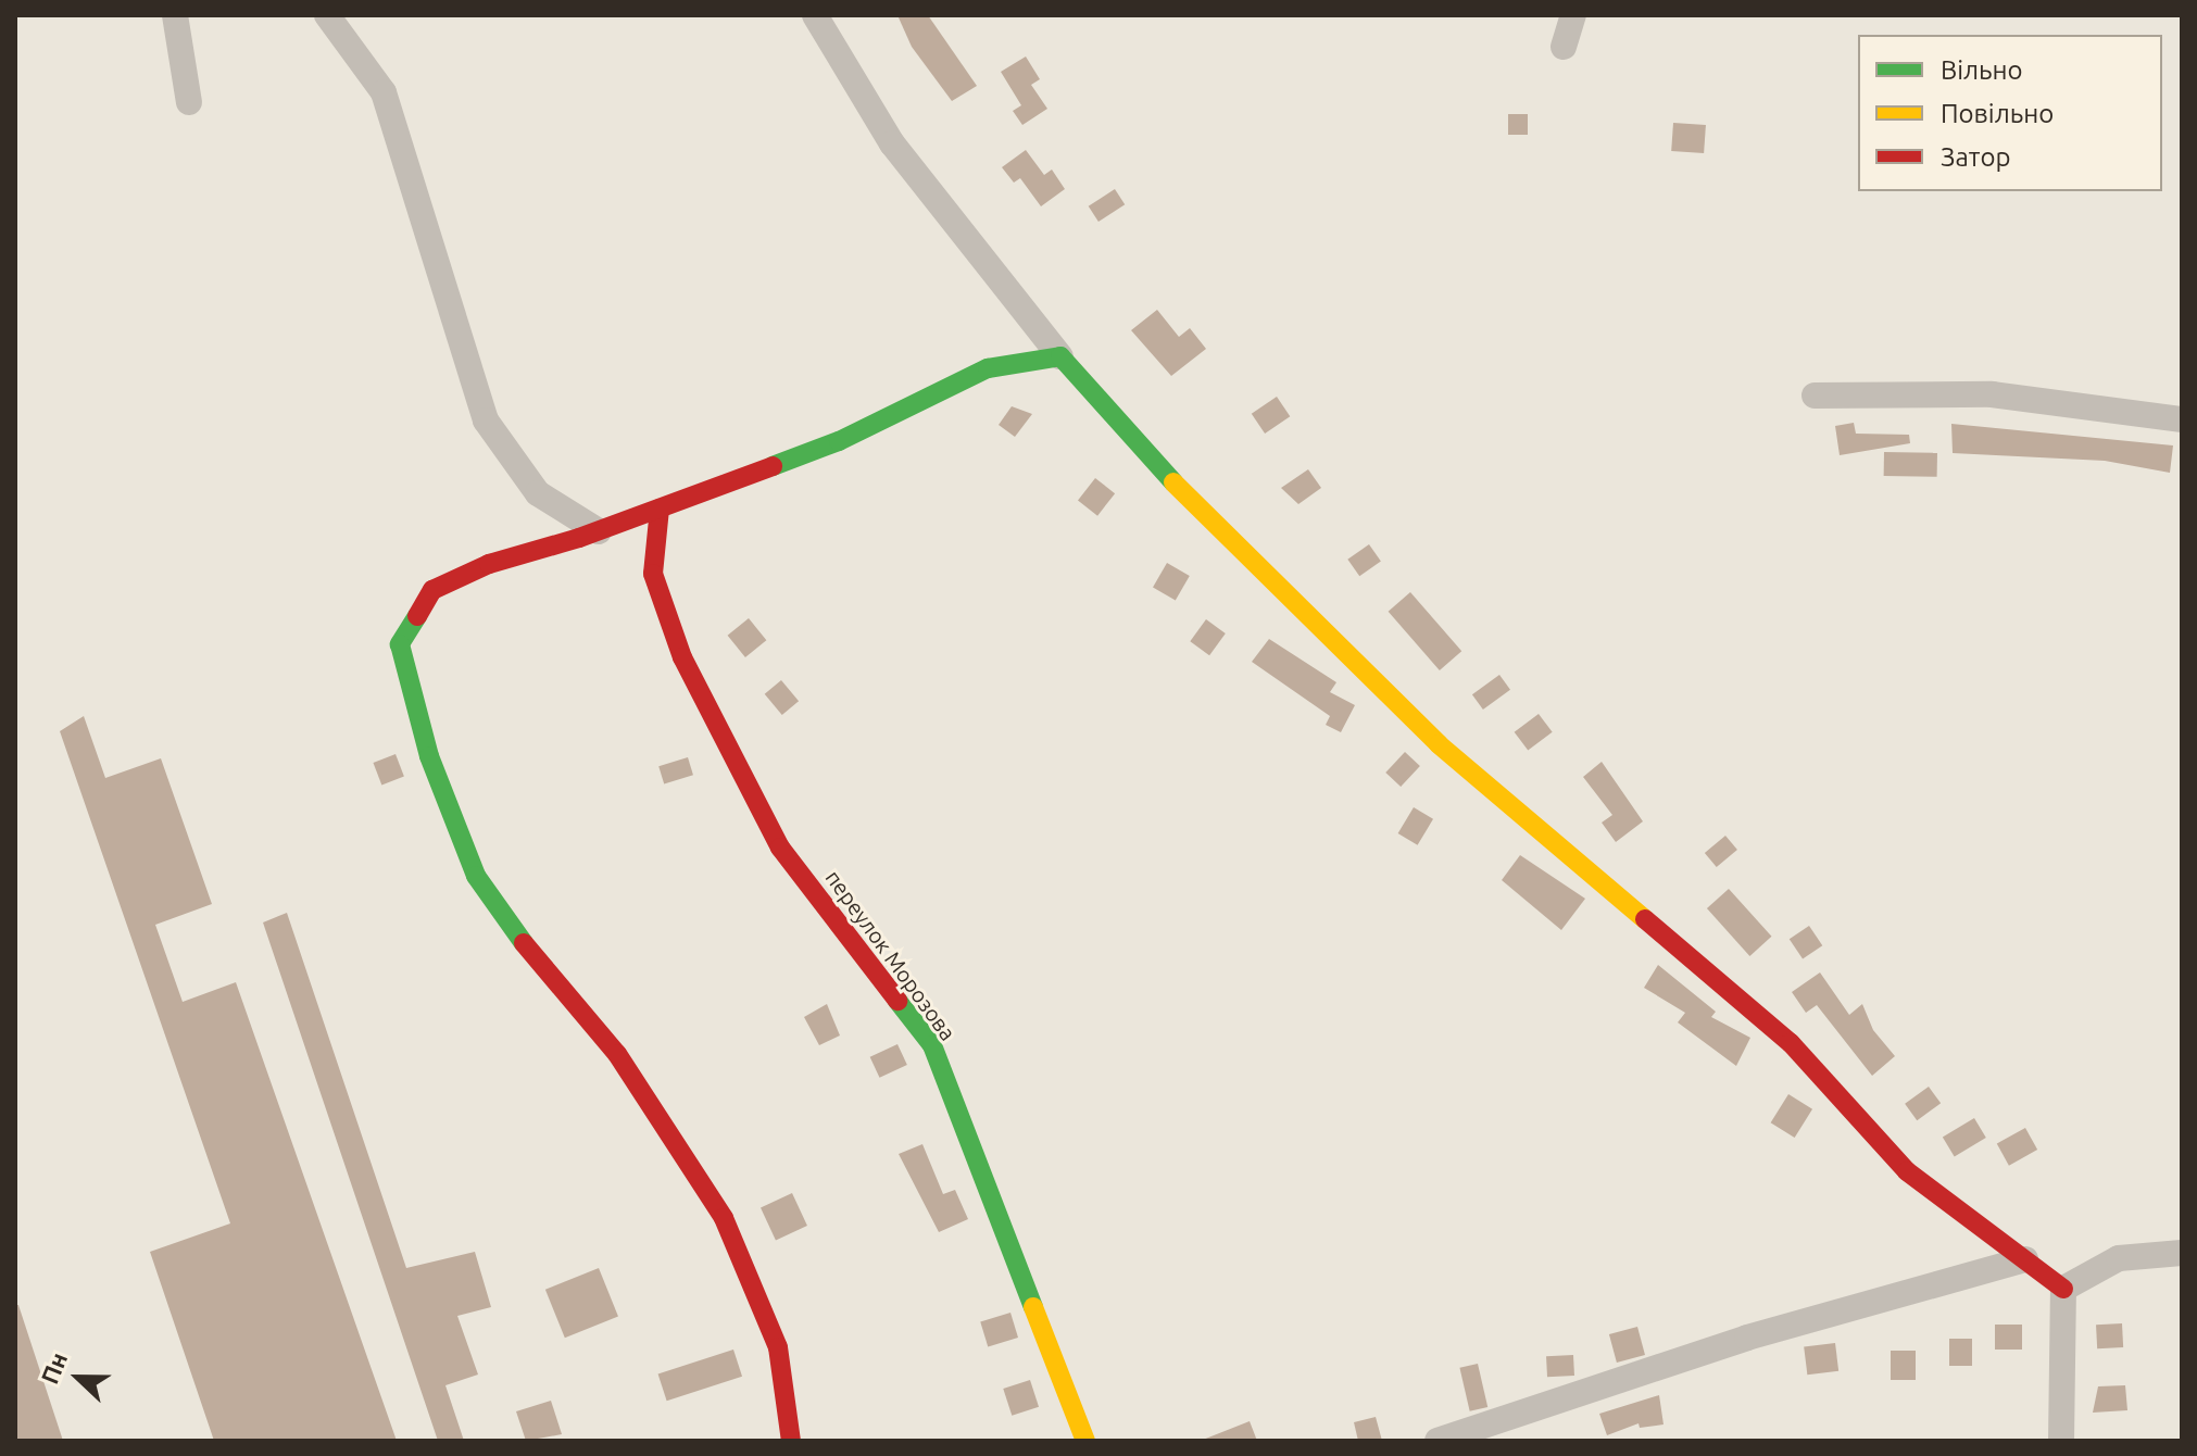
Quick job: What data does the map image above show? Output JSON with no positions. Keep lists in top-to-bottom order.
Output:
{
  "streets": {
    "street": ["переулок Морозова"]
  },
  "legend": ["Вільно", "Повільно", "Затор"],
  "north": "left"
}
